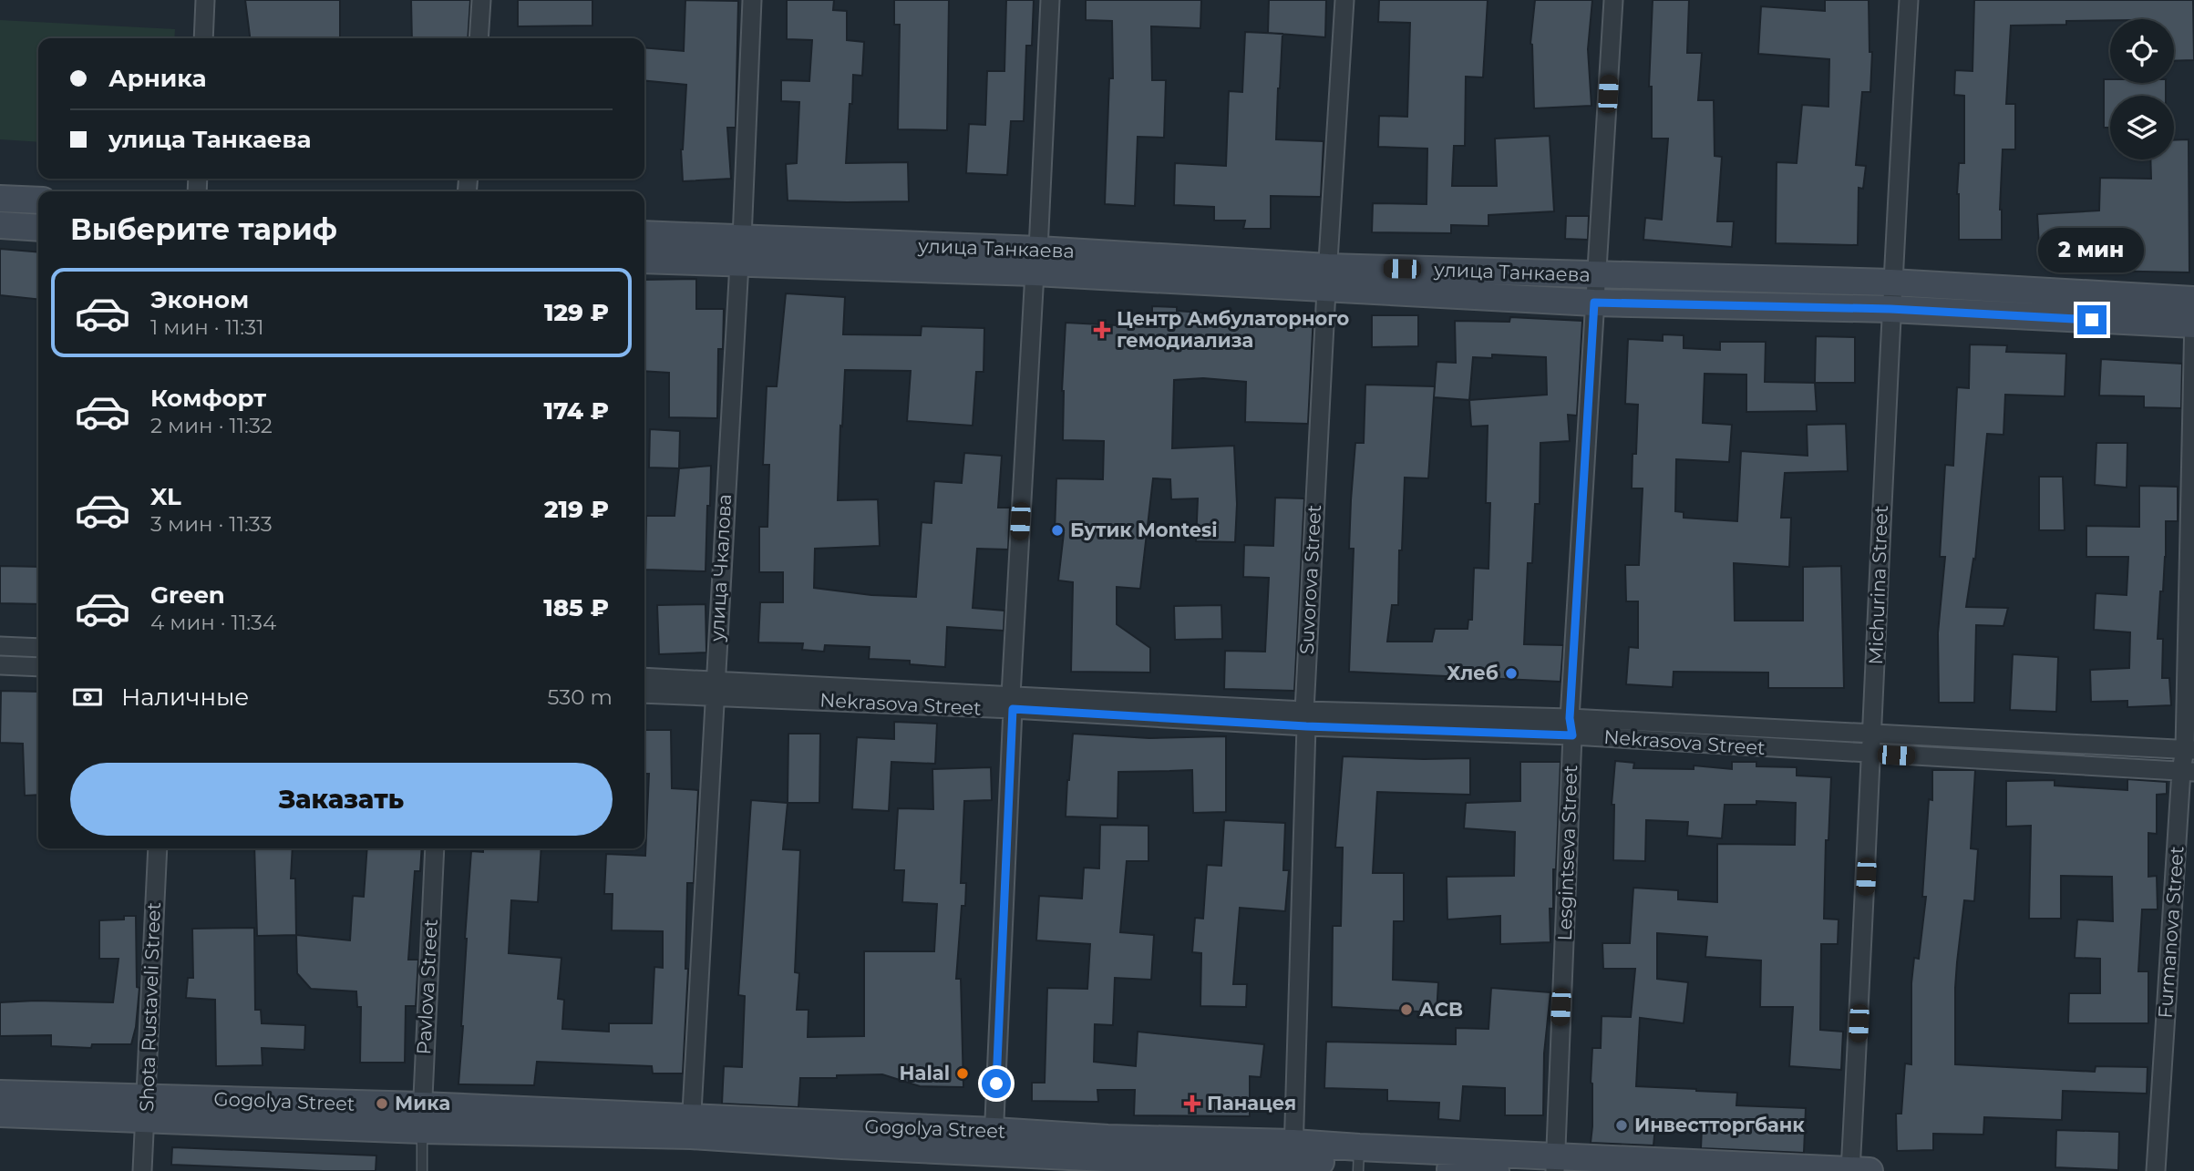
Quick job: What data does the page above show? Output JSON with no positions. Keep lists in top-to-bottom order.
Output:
{
  "streets": {
    "main road": ["улица Танкаева", "Gogolya Street"],
    "street": [
      "улица Чкалова",
      "Suvorova Street",
      "Michurina Street",
      "Nekrasova Street",
      "Lesgintseva Street",
      "Furmanova Street",
      "Pavlova Street",
      "Shota Rustaveli Street"
    ]
  },
  "crossings": [
    ["улица Танкаева", "улица Чкалова"],
    ["улица Танкаева", "Suvorova Street"],
    ["улица Танкаева", "Michurina Street"],
    ["улица Танкаева", "Lesgintseva Street"],
    ["улица Танкаева", "Furmanova Street"],
    ["улица Чкалова", "Nekrasova Street"],
    ["улица Чкалова", "Gogolya Street"],
    ["Suvorova Street", "Nekrasova Street"],
    ["Suvorova Street", "Gogolya Street"],
    ["Michurina Street", "Nekrasova Street"],
    ["Michurina Street", "Gogolya Street"],
    ["Nekrasova Street", "Lesgintseva Street"],
    ["Nekrasova Street", "Furmanova Street"],
    ["Lesgintseva Street", "Gogolya Street"],
    ["Pavlova Street", "Gogolya Street"],
    ["Shota Rustaveli Street", "Gogolya Street"]
  ],
  "places": {
    "health": ["Центр Амбулаторного гемодиализа", "Панацея"],
    "other": [
      "Бутик Montesi",
      "Хлеб",
      "АCB",
      "Halal",
      "Мика",
      "Инвестторгбанк"
    ]
  },
  "page": {
    "banner": ["Арника", "улица Танкаева"],
    "heading": "Выберите тариф",
    "bubble": "2 мин",
    "list": [
      {
        "name": "Эконом",
        "note": "1 мин · 11:31",
        "value": "129 ₽"
      },
      {
        "name": "Комфорт",
        "note": "2 мин · 11:32",
        "value": "174 ₽"
      },
      {
        "name": "XL",
        "note": "3 мин · 11:33",
        "value": "219 ₽"
      },
      {
        "name": "Green",
        "note": "4 мин · 11:34",
        "value": "185 ₽"
      }
    ],
    "pay": ["Наличные", "530 m"],
    "buttons": "Заказать"
  }
}
